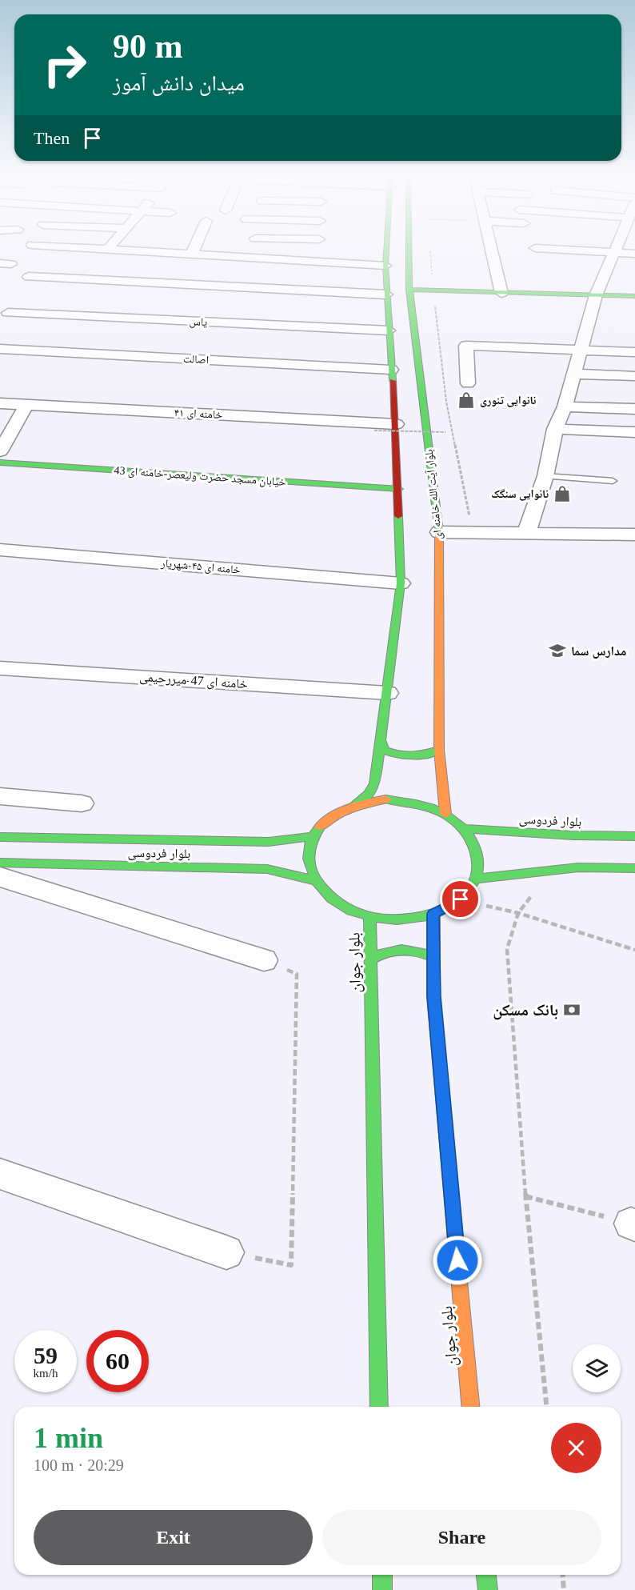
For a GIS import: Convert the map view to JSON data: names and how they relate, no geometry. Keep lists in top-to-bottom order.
{
  "streets": {
    "main road": [
      "خیابان مسجد حضرت ولیعصر-خامنه ای 43",
      "بلوار آیت الله خامنه ای",
      "بلوار فردوسی",
      "بلوار جوان"
    ],
    "street": [
      "یاس",
      "اصالت",
      "خامنه ای ۴۱",
      "خامنه ای ۴۵-شهریار",
      "خامنه ای 47-میررحیمی"
    ]
  },
  "crossings": [
    ["بلوار آیت الله خامنه ای", "بلوار فردوسی"],
    ["بلوار آیت الله خامنه ای", "بلوار جوان"],
    ["بلوار فردوسی", "بلوار جوان"]
  ],
  "places": {
    "shop": ["نانوایی تنوری", "نانوایی سنگک"],
    "school or university": ["مدارس سما"],
    "bank": ["بانک مسکن"]
  },
  "page": {
    "turn": ["90 m", "میدان دانش آموز"],
    "then": "Then",
    "speed": "59 km/h",
    "limit": "60",
    "heading": ["1 min", "100 m · 20:29"],
    "buttons": ["Exit", "Share"]
  }
}
